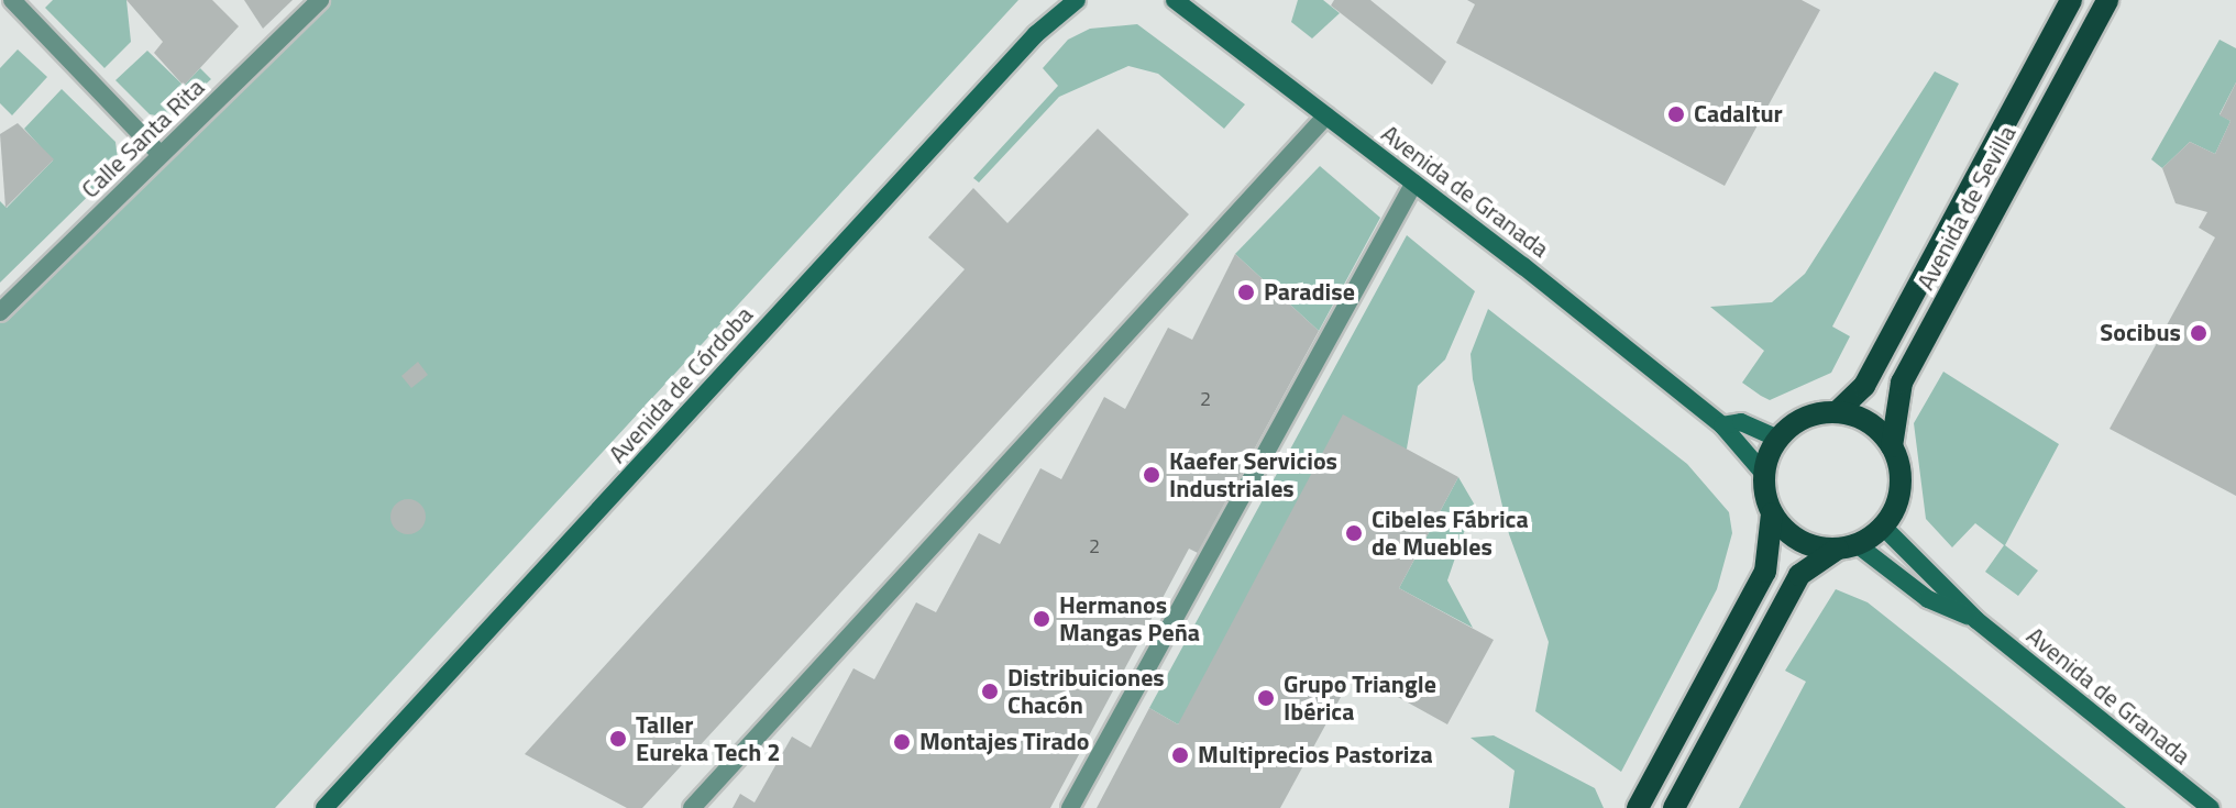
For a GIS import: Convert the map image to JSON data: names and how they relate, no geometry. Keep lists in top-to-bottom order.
{
  "streets": {
    "main road": ["Avenida de Sevilla"],
    "street": ["Calle Santa Rita", "Avenida de Granada", "Avenida de Córdoba"]
  },
  "crossings": [
    ["Avenida de Granada", "Avenida de Sevilla"]
  ],
  "places": [
    "Cadaltur",
    "Paradise",
    "Socibus",
    "Kaefer Servicios Industriales",
    "Cibeles Fábrica de Muebles",
    "Hermanos Mangas Peña",
    "Distribuiciones Chacón",
    "Grupo Triangle Ibérica",
    "Taller Eureka Tech 2",
    "Montajes Tirado",
    "Multiprecios Pastoriza"
  ],
  "house_numbers": ["2", "2"]
}
